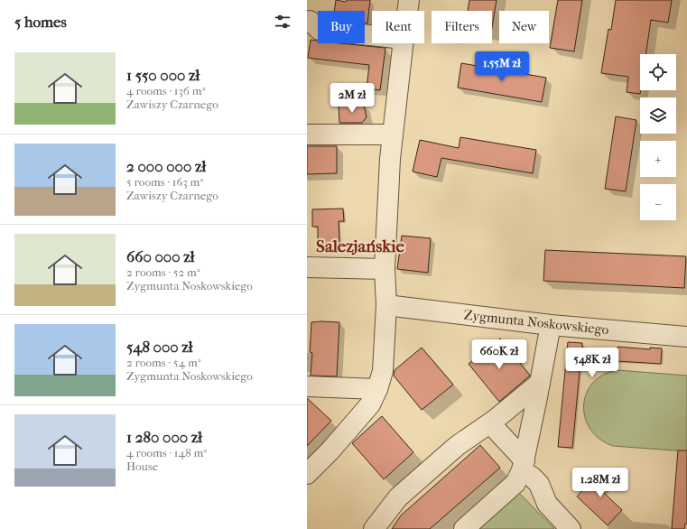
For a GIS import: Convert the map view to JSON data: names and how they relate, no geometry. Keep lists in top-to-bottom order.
{
  "streets": {
    "street": ["Zygmunta Noskowskiego"]
  },
  "districts": ["Salezjańskie"],
  "page": {
    "heading": "5 homes",
    "chip": [
      "Buy",
      "Rent",
      "Filters",
      "New"
    ],
    "list": [
      {
        "name": "1 550 000 zł",
        "note": "4 rooms · 136 m² · Zawiszy Czarnego"
      },
      {
        "name": "2 000 000 zł",
        "note": "5 rooms · 163 m² · Zawiszy Czarnego"
      },
      {
        "name": "660 000 zł",
        "note": "2 rooms · 52 m² · Zygmunta Noskowskiego"
      },
      {
        "name": "548 000 zł",
        "note": "2 rooms · 54 m² · Zygmunta Noskowskiego"
      },
      {
        "name": "1 280 000 zł",
        "note": "4 rooms · 148 m² · House"
      }
    ],
    "price": [
      "1.55M zł",
      "2M zł",
      "660K zł",
      "548K zł",
      "1.28M zł"
    ],
    "map_buttons": ["+", "−"]
  }
}
